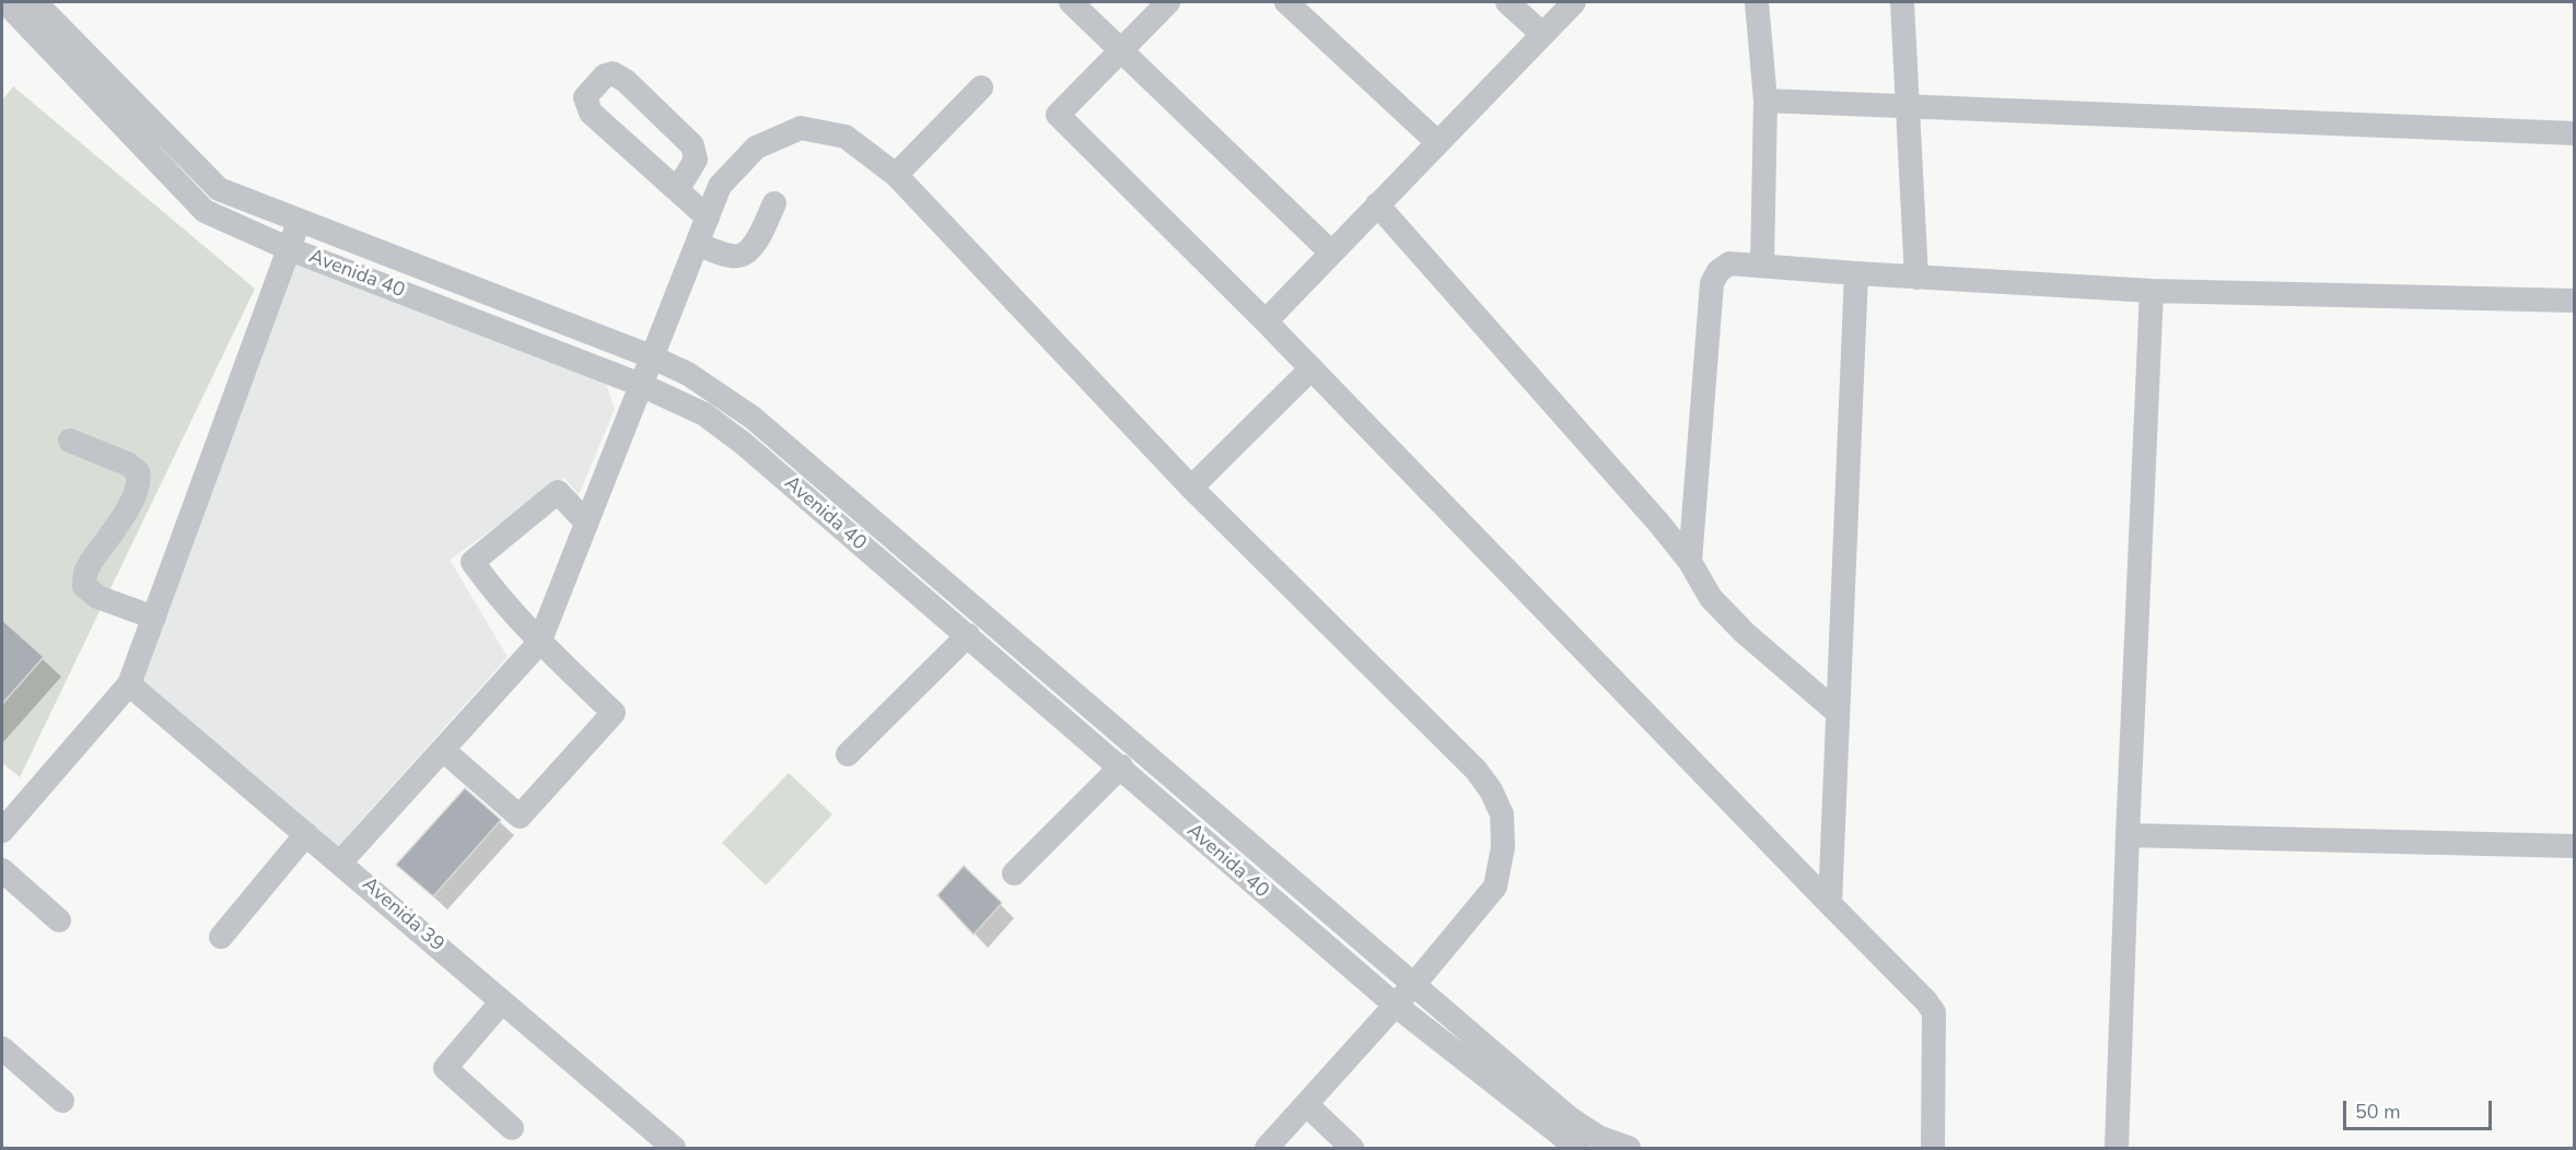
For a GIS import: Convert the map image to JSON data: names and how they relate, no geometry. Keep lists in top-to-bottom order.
{
  "streets": {
    "street": ["Avenida 40", "Avenida 39"]
  },
  "scale_bar": "50 m"
}
